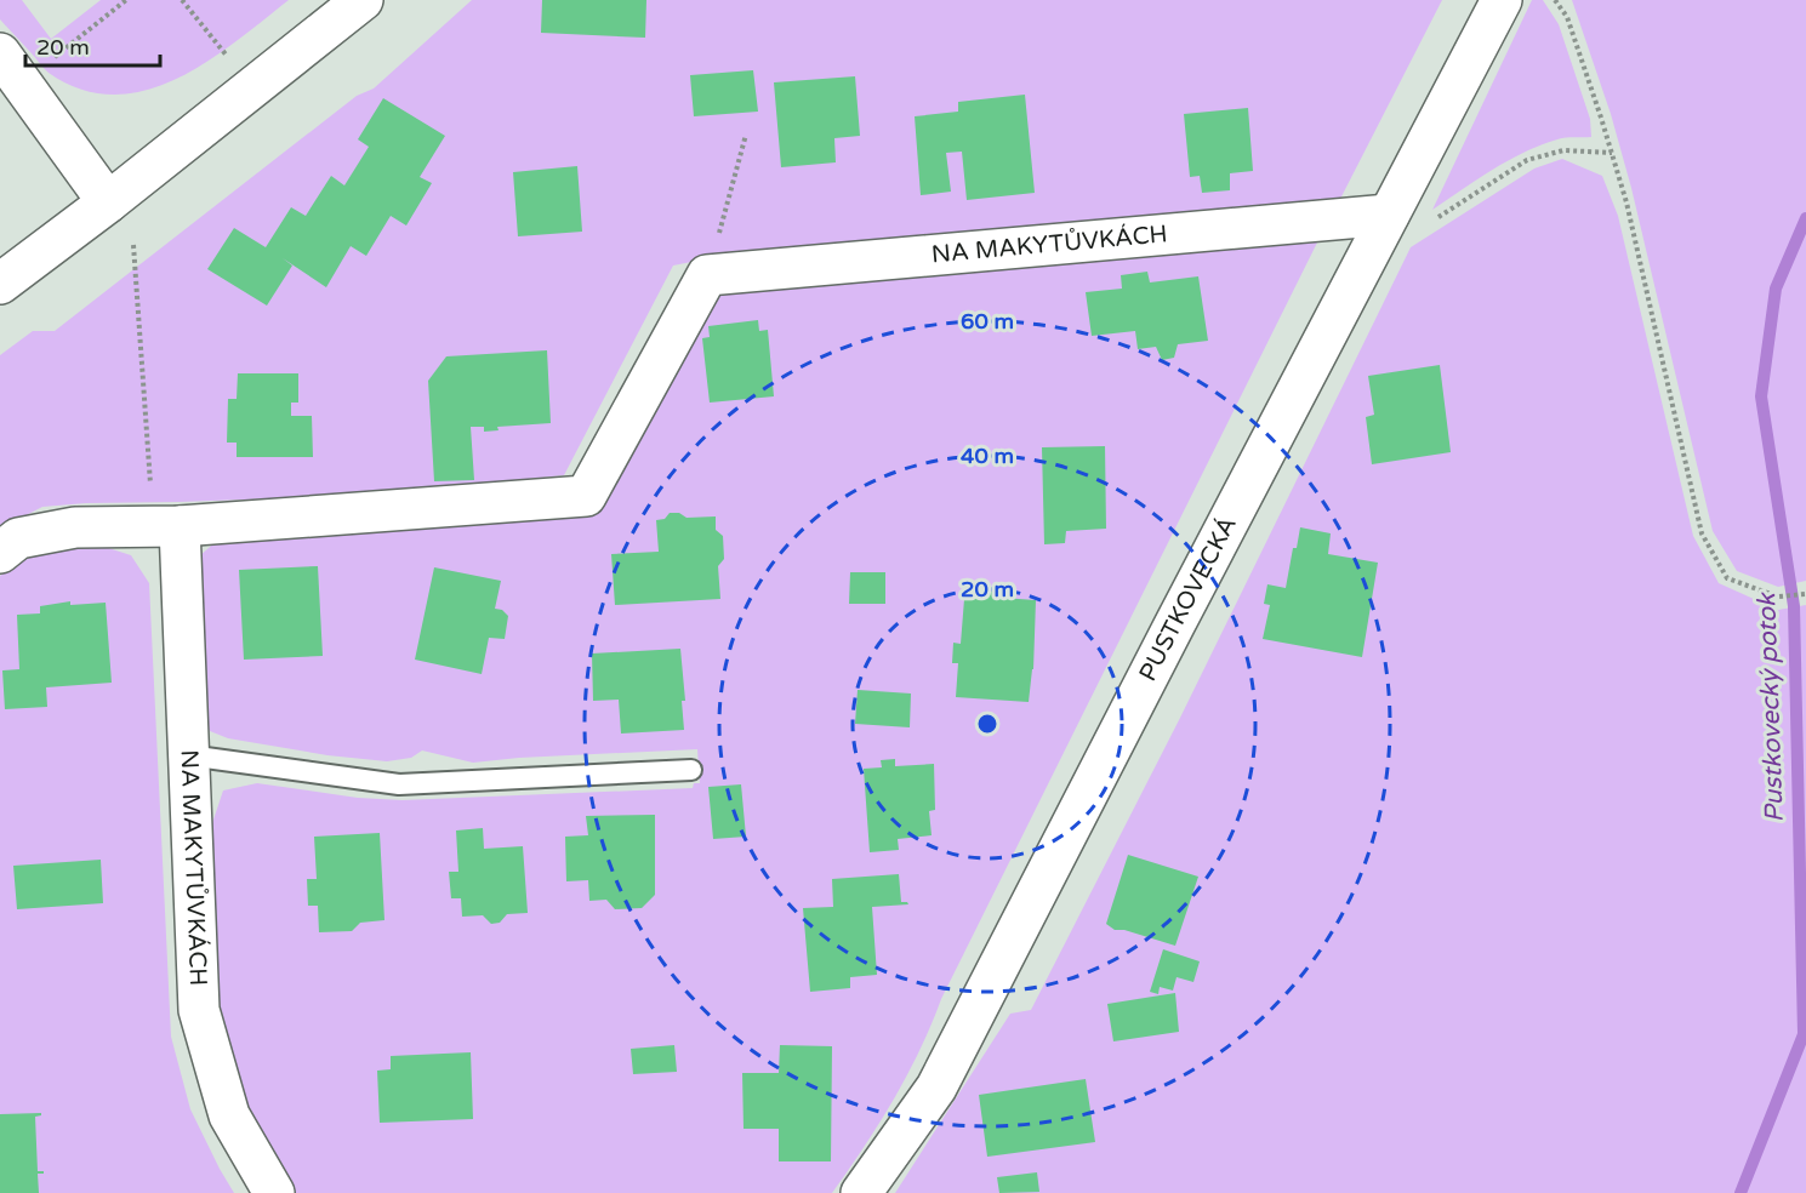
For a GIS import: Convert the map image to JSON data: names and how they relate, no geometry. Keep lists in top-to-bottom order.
{
  "streets": {
    "street": ["NA MAKYTŮVKÁCH", "PUSTKOVECKÁ"]
  },
  "crossings": [
    ["NA MAKYTŮVKÁCH", "PUSTKOVECKÁ"]
  ],
  "water": ["Pustkovecký potok"],
  "scale_bar": "20 m",
  "rings": ["60 m", "40 m", "20 m"]
}
